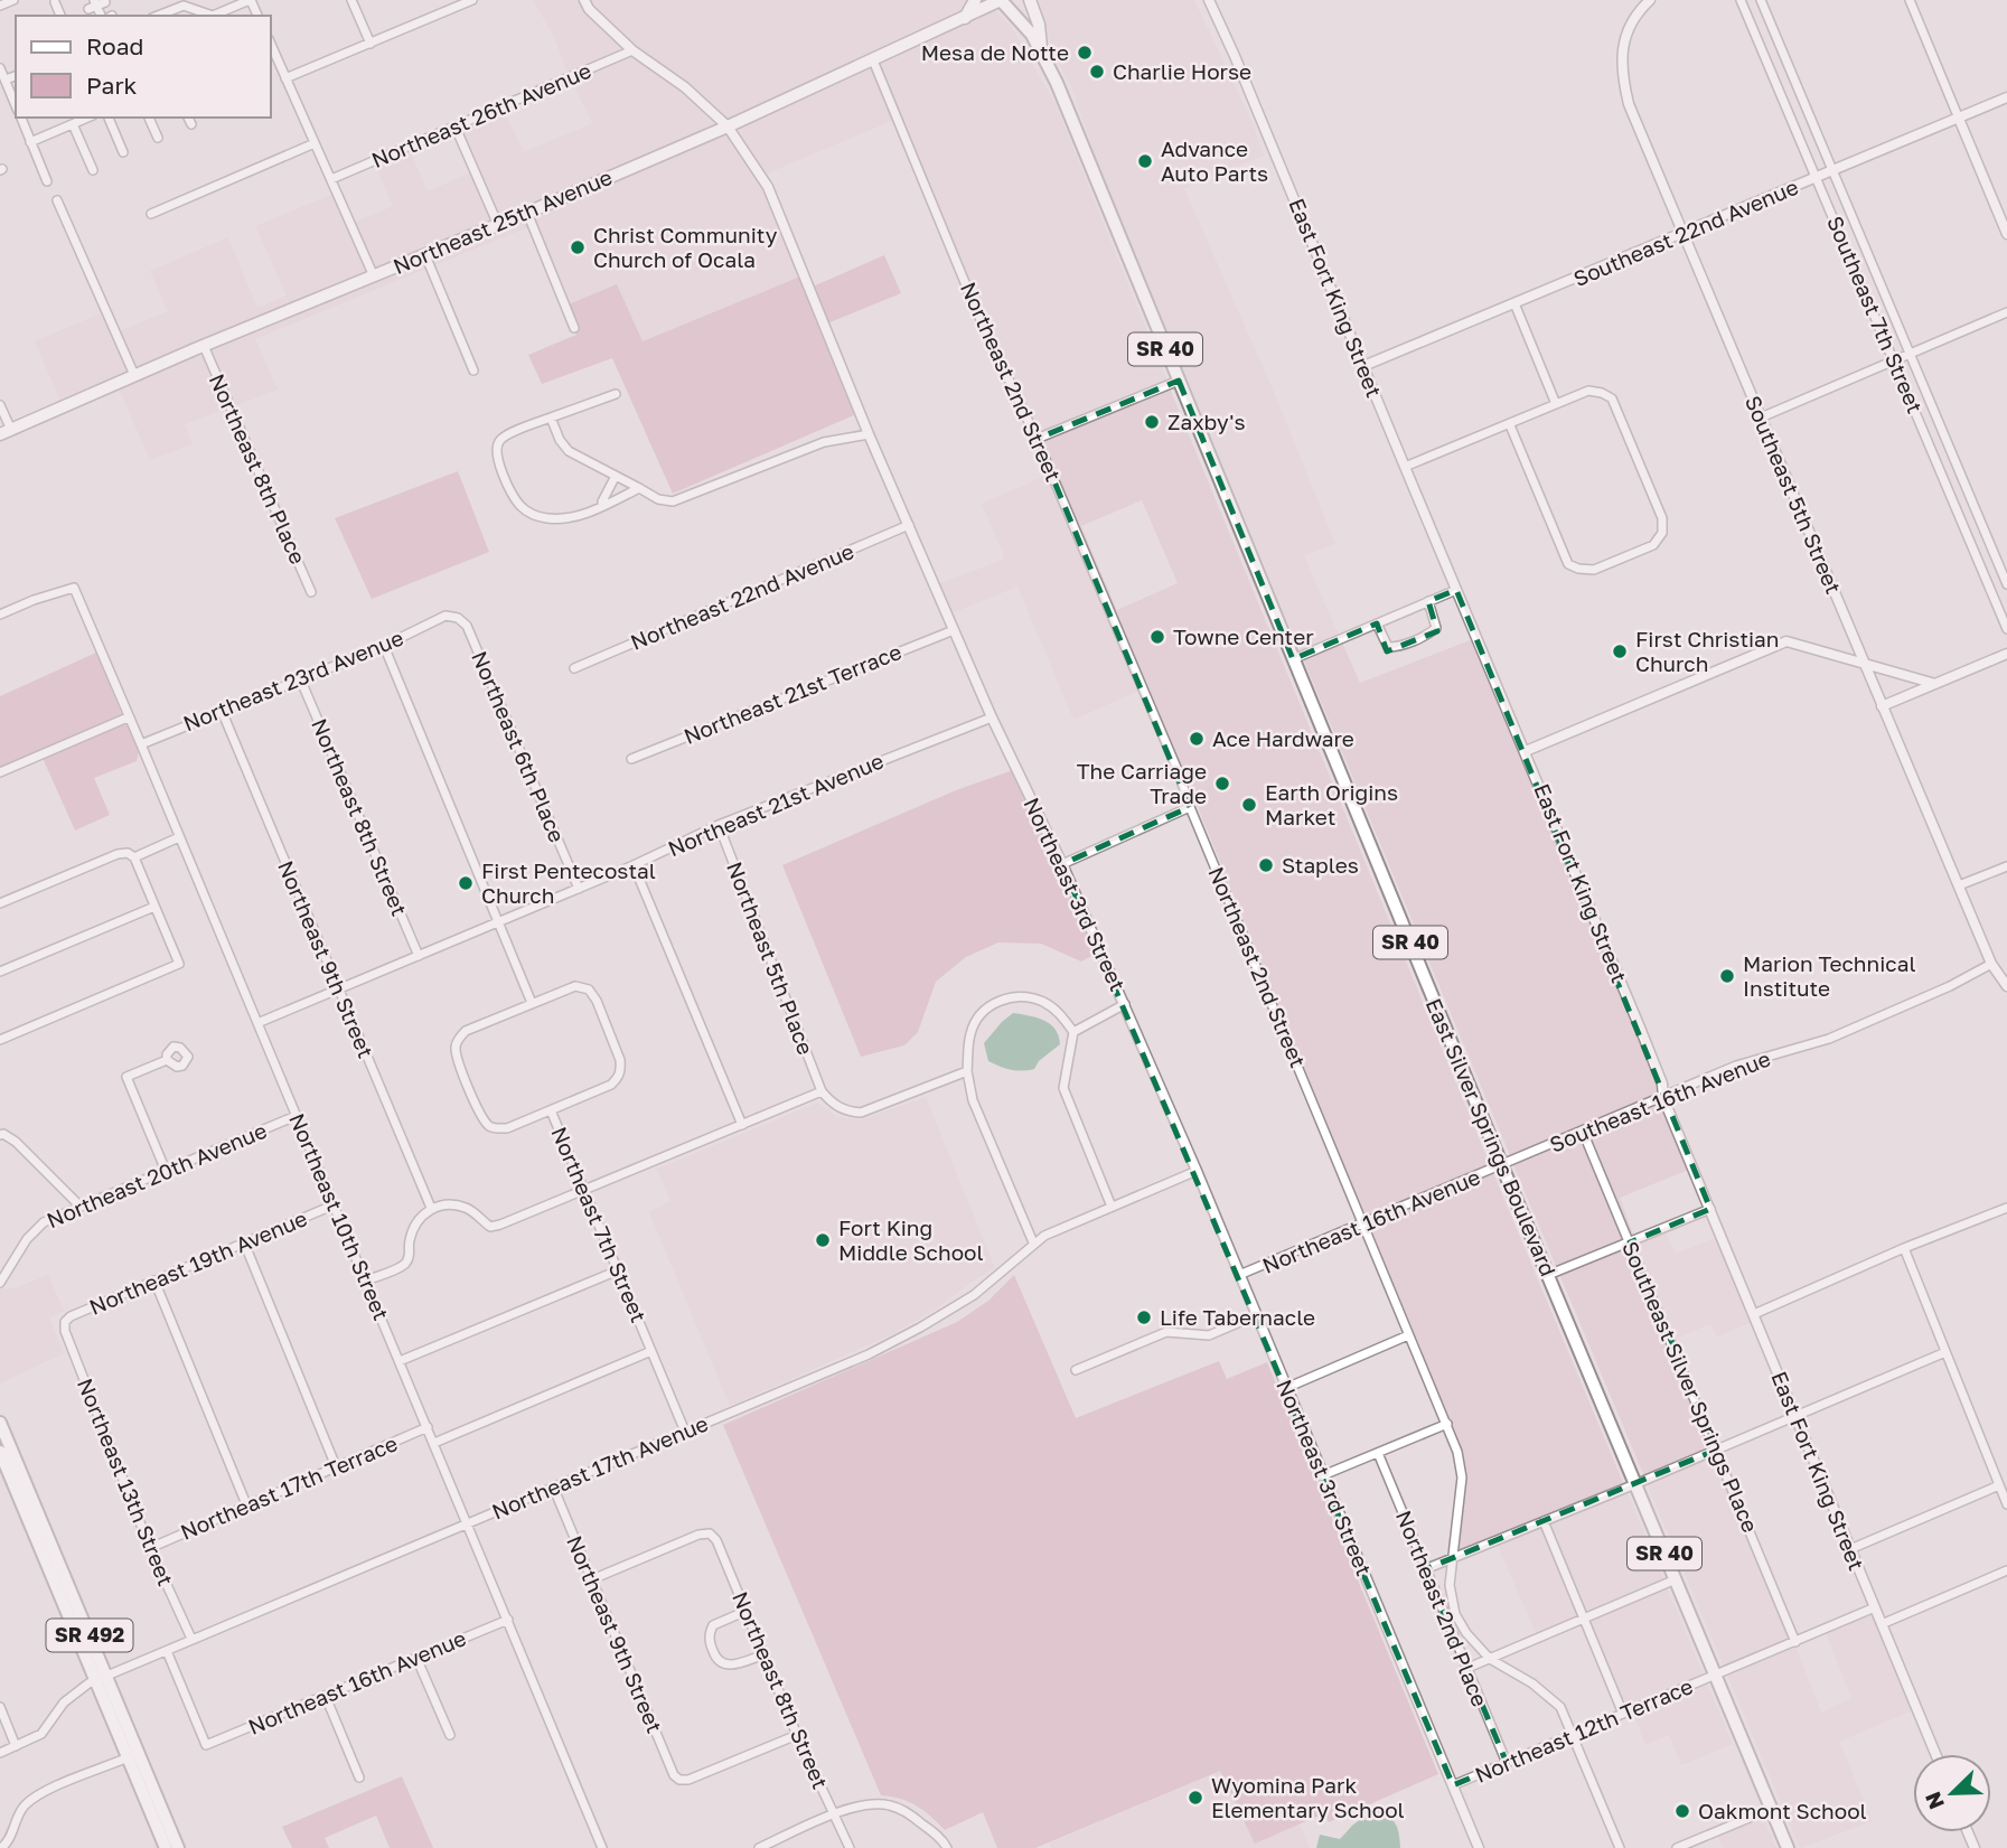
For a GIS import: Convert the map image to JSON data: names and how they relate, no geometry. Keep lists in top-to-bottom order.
{
  "streets": {
    "main road": [
      "Northeast 25th Avenue",
      "SR 40",
      "East Silver Springs Boulevard",
      "SR 492"
    ],
    "street": [
      "Northeast 26th Avenue",
      "Southeast 22nd Avenue",
      "East Fort King Street",
      "Southeast 7th Street",
      "Northeast 2nd Street",
      "Northeast 8th Place",
      "Southeast 5th Street",
      "Northeast 22nd Avenue",
      "Northeast 23rd Avenue",
      "Northeast 21st Terrace",
      "Northeast 6th Place",
      "Northeast 21st Avenue",
      "Northeast 8th Street",
      "Northeast 3rd Street",
      "Northeast 5th Place",
      "Northeast 9th Street",
      "Southeast 16th Avenue",
      "Northeast 20th Avenue",
      "Northeast 10th Street",
      "Northeast 16th Avenue",
      "Northeast 7th Street",
      "Northeast 19th Avenue",
      "Southeast Silver Springs Place",
      "Northeast 17th Avenue",
      "Northeast 13th Street",
      "Northeast 17th Terrace",
      "Northeast 2nd Place",
      "Northeast 12th Terrace"
    ]
  },
  "crossings": [
    ["Northeast 26th Avenue", "Northeast 3rd Street"],
    ["Northeast 25th Avenue", "Northeast 2nd Street"],
    ["Northeast 25th Avenue", "Northeast 8th Place"],
    ["Northeast 25th Avenue", "Northeast 3rd Street"],
    ["Northeast 25th Avenue", "East Silver Springs Boulevard"],
    ["Southeast 22nd Avenue", "East Fort King Street"],
    ["Southeast 22nd Avenue", "Southeast 7th Street"],
    ["Southeast 22nd Avenue", "Southeast 5th Street"],
    ["East Fort King Street", "Southeast 16th Avenue"],
    ["East Fort King Street", "Northeast 12th Terrace"],
    ["Northeast 2nd Street", "Northeast 16th Avenue"],
    ["Northeast 2nd Street", "Northeast 12th Terrace"],
    ["Southeast 5th Street", "Southeast 16th Avenue"],
    ["Northeast 22nd Avenue", "Northeast 3rd Street"],
    ["Northeast 23rd Avenue", "Northeast 6th Place"],
    ["Northeast 23rd Avenue", "Northeast 8th Street"],
    ["Northeast 23rd Avenue", "Northeast 9th Street"],
    ["Northeast 23rd Avenue", "Northeast 10th Street"],
    ["Northeast 21st Terrace", "Northeast 3rd Street"],
    ["Northeast 6th Place", "Northeast 21st Avenue"],
    ["Northeast 21st Avenue", "Northeast 8th Street"],
    ["Northeast 21st Avenue", "Northeast 3rd Street"],
    ["Northeast 21st Avenue", "Northeast 5th Place"],
    ["Northeast 21st Avenue", "Northeast 9th Street"],
    ["Northeast 21st Avenue", "Northeast 10th Street"],
    ["Northeast 8th Street", "Northeast 9th Street"],
    ["Northeast 3rd Street", "Northeast 16th Avenue"],
    ["Northeast 3rd Street", "Northeast 17th Avenue"],
    ["Northeast 3rd Street", "Northeast 12th Terrace"],
    ["Northeast 9th Street", "Northeast 17th Avenue"],
    ["Southeast 16th Avenue", "East Silver Springs Boulevard"],
    ["Southeast 16th Avenue", "Northeast 16th Avenue"],
    ["Southeast 16th Avenue", "Southeast Silver Springs Place"],
    ["East Silver Springs Boulevard", "Northeast 16th Avenue"],
    ["East Silver Springs Boulevard", "Northeast 12th Terrace"],
    ["Northeast 20th Avenue", "Northeast 10th Street"],
    ["Northeast 10th Street", "Northeast 16th Avenue"],
    ["Northeast 10th Street", "Northeast 19th Avenue"],
    ["Northeast 10th Street", "Northeast 17th Avenue"],
    ["Northeast 10th Street", "Northeast 17th Terrace"],
    ["Northeast 16th Avenue", "Northeast 17th Avenue"],
    ["Northeast 7th Street", "Northeast 17th Avenue"],
    ["Northeast 19th Avenue", "Northeast 13th Street"],
    ["Southeast Silver Springs Place", "Northeast 12th Terrace"],
    ["Northeast 17th Avenue", "Northeast 13th Street"],
    ["Northeast 17th Avenue", "SR 492"],
    ["Northeast 13th Street", "Northeast 17th Terrace"],
    ["Northeast 2nd Place", "Northeast 12th Terrace"]
  ],
  "places": [
    "Mesa de Notte",
    "Charlie Horse",
    "Advance Auto Parts",
    "Christ Community Church of Ocala",
    "Zaxby's",
    "Towne Center",
    "First Christian Church",
    "Ace Hardware",
    "The Carriage Trade",
    "Earth Origins Market",
    "Staples",
    "First Pentecostal Church",
    "Marion Technical Institute",
    "Fort King Middle School",
    "Life Tabernacle",
    "Wyomina Park Elementary School",
    "Oakmont School"
  ],
  "legend": ["Road", "Park"],
  "north": "bottom left"
}
